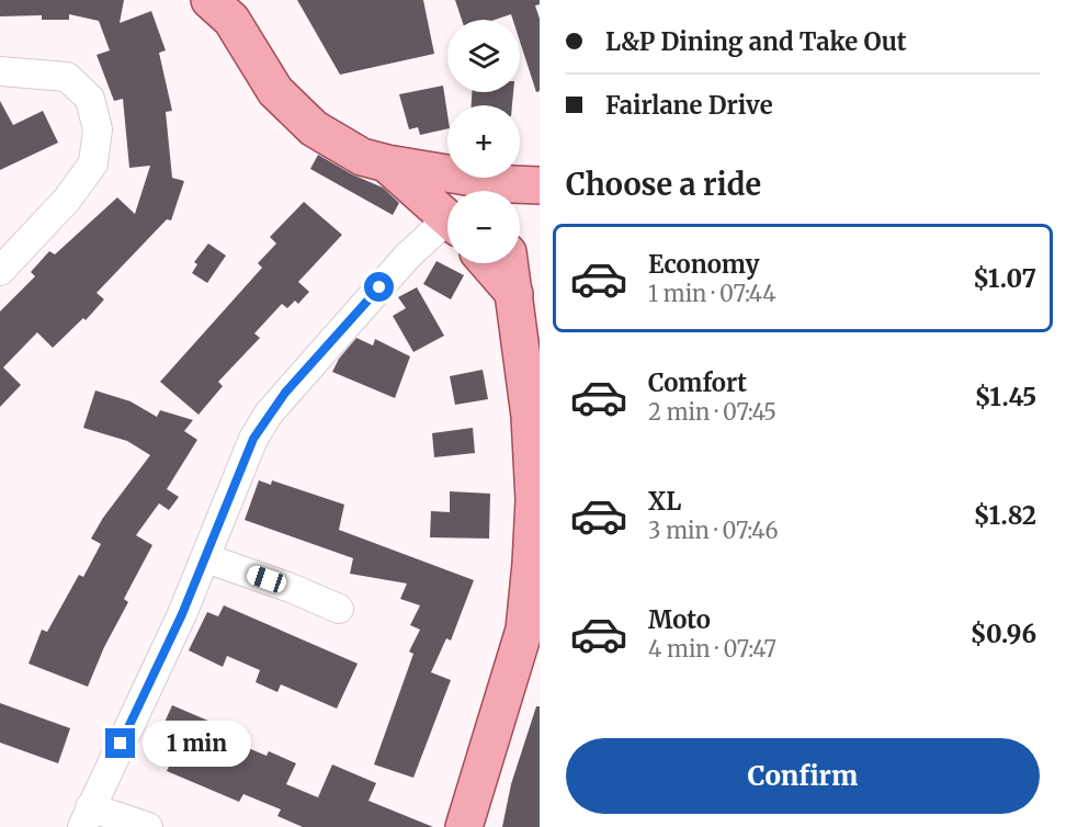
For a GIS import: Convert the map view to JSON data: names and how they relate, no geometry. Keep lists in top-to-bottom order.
{
  "page": {
    "banner": ["L&P Dining and Take Out", "Fairlane Drive"],
    "map_buttons": ["+", "−"],
    "heading": "Choose a ride",
    "list": [
      {
        "name": "Economy",
        "note": "1 min · 07:44",
        "value": "$1.07"
      },
      {
        "name": "Comfort",
        "note": "2 min · 07:45",
        "value": "$1.45"
      },
      {
        "name": "XL",
        "note": "3 min · 07:46",
        "value": "$1.82"
      },
      {
        "name": "Moto",
        "note": "4 min · 07:47",
        "value": "$0.96"
      }
    ],
    "bubble": "1 min",
    "buttons": "Confirm"
  }
}
